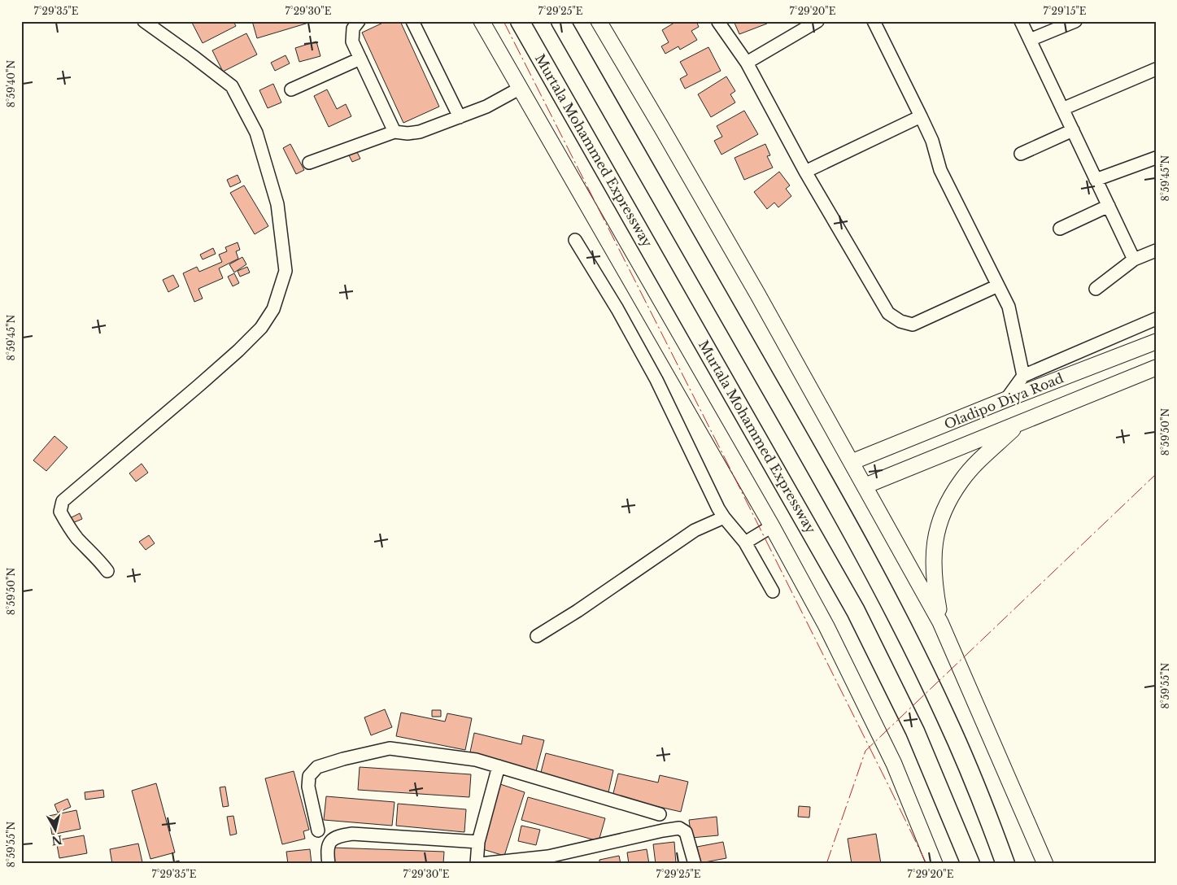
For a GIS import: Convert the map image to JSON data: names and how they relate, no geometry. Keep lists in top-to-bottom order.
{
  "streets": {
    "highway": ["Murtala Mohammed Expressway"],
    "main road": ["Oladipo Diya Road"]
  },
  "north": "bottom",
  "coordinates": [
    "7°29'35\"E",
    "7°29'30\"E",
    "7°29'25\"E",
    "7°29'20\"E",
    "7°29'15\"E",
    "8°59'40\"N",
    "8°59'45\"N",
    "8°59'50\"N",
    "8°59'55\"N"
  ]
}
